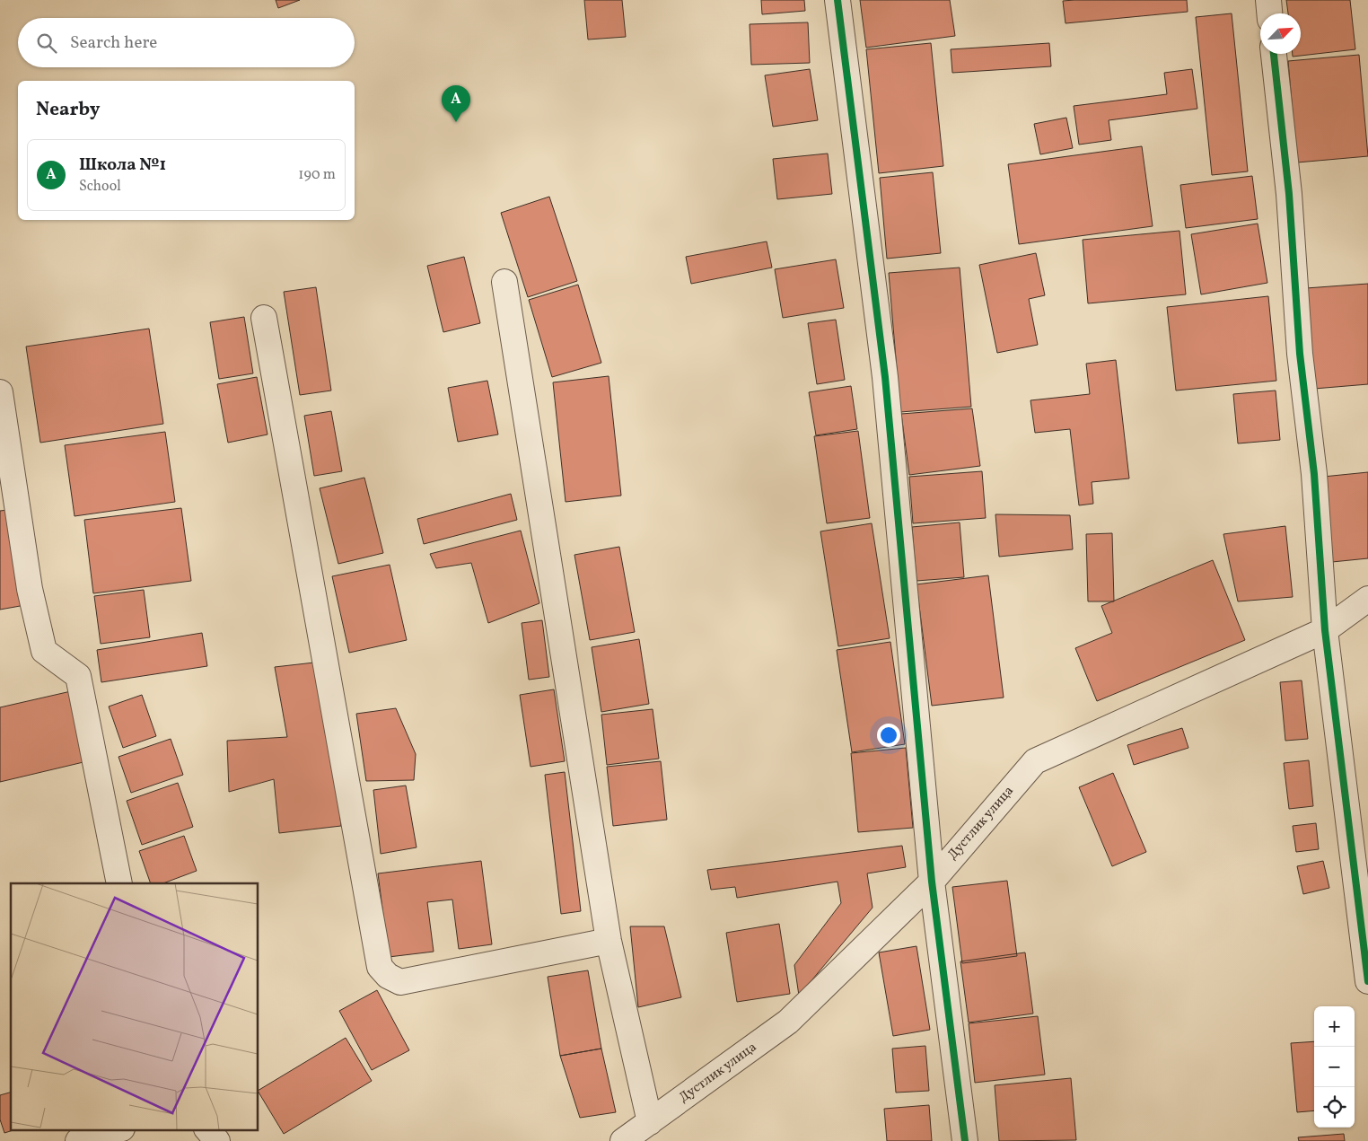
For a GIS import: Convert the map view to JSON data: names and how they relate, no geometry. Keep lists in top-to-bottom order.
{
  "streets": {
    "street": ["Дустлик улица"]
  },
  "north": "top right",
  "page": {
    "search": "Search here",
    "heading": "Nearby",
    "pins": "A",
    "list": [
      {
        "mark": "A",
        "name": "Школа №1",
        "note": "School",
        "value": "190 m"
      }
    ],
    "map_buttons": ["+", "−"]
  }
}
